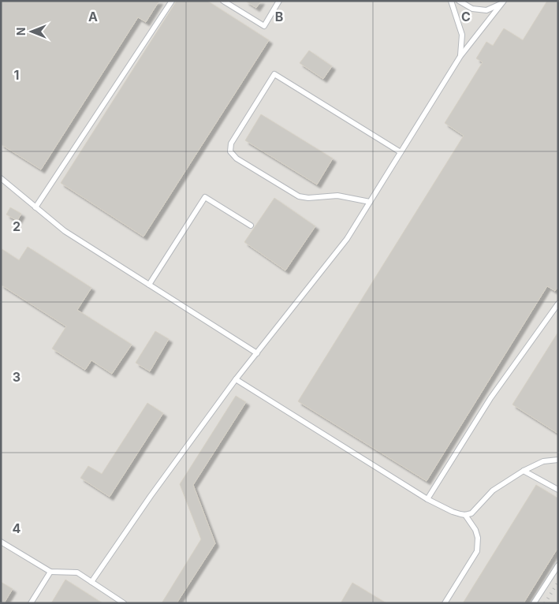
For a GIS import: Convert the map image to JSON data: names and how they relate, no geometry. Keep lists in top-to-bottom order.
{
  "north": "left",
  "grid": {
    "columns": ["A", "B", "C"],
    "rows": [
      "1",
      "2",
      "3",
      "4"
    ]
  }
}
